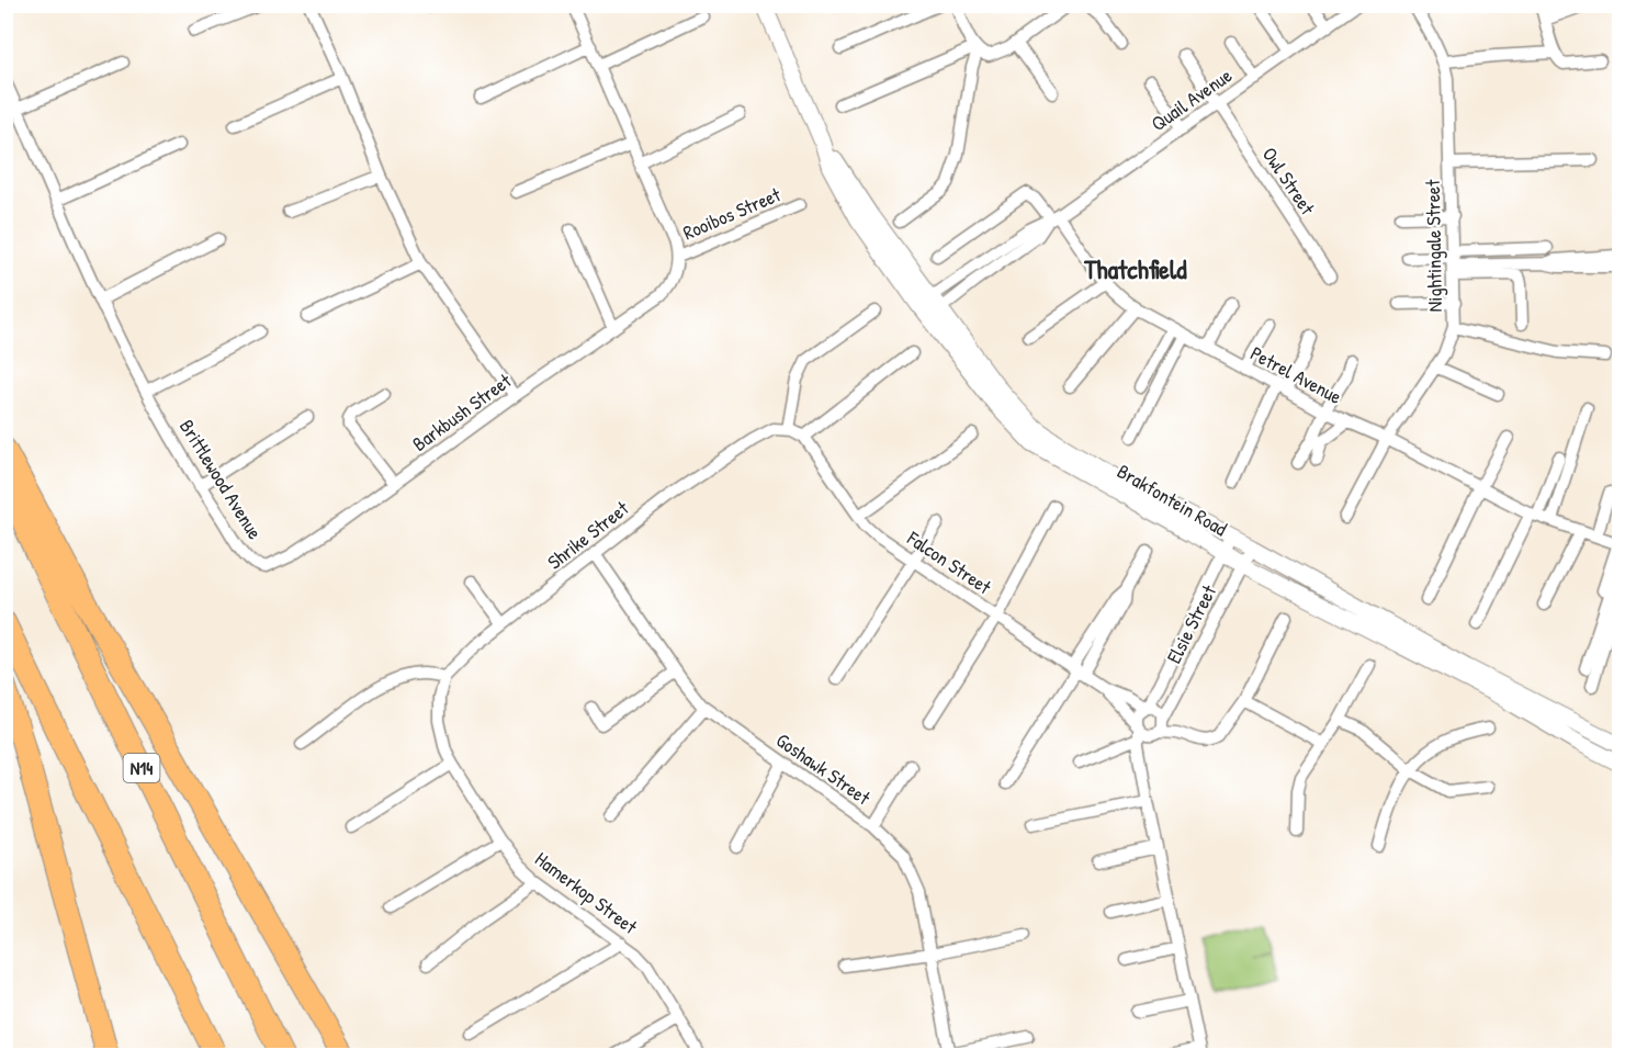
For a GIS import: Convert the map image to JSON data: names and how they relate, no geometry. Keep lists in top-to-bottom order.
{
  "streets": {
    "highway": ["N14"],
    "street": [
      "Quail Avenue",
      "Owl Street",
      "Rooibos Street",
      "Nightingale Street",
      "Petrel Avenue",
      "Barkbush Street",
      "Brittlewood Avenue",
      "Brakfontein Road",
      "Shrike Street",
      "Falcon Street",
      "Elsie Street",
      "Goshawk Street",
      "Hamerkop Street"
    ]
  },
  "crossings": [
    ["Quail Avenue", "Owl Street"],
    ["Quail Avenue", "Petrel Avenue"],
    ["Quail Avenue", "Brakfontein Road"],
    ["Rooibos Street", "Barkbush Street"],
    ["Nightingale Street", "Petrel Avenue"],
    ["Barkbush Street", "Brittlewood Avenue"],
    ["Brakfontein Road", "Elsie Street"],
    ["Shrike Street", "Goshawk Street"],
    ["Shrike Street", "Hamerkop Street"],
    ["Falcon Street", "Elsie Street"]
  ],
  "districts": ["Thatchfield"]
}
